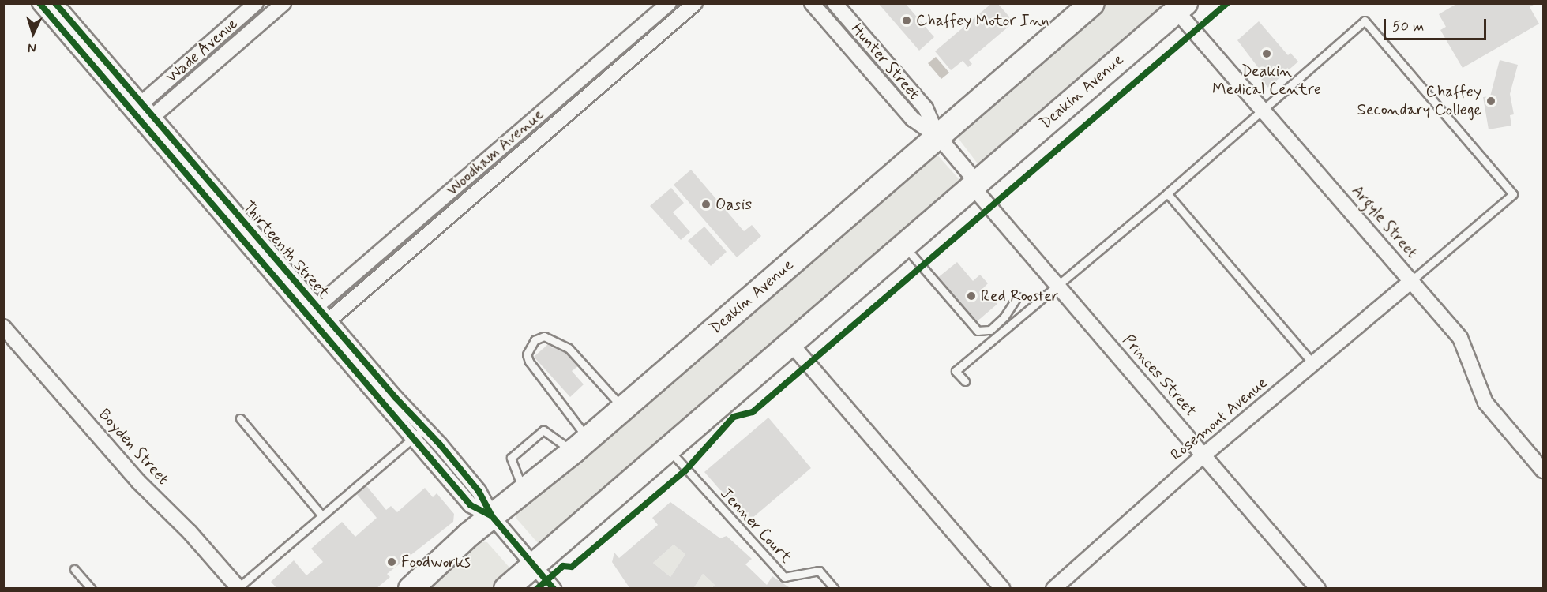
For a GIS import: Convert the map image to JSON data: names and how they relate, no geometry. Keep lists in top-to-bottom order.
{
  "streets": {
    "highway": ["Deakin Avenue"],
    "street": [
      "Wade Avenue",
      "Hunter Street",
      "Woodham Avenue",
      "Argyle Street",
      "Thirteenth Street",
      "Princes Street",
      "Rosemont Avenue",
      "Boyden Street"
    ],
    "lane": ["Jenner Court"]
  },
  "crossings": [
    ["Wade Avenue", "Thirteenth Street"],
    ["Hunter Street", "Deakin Avenue"],
    ["Hunter Street", "Princes Street"],
    ["Deakin Avenue", "Argyle Street"],
    ["Deakin Avenue", "Thirteenth Street"],
    ["Deakin Avenue", "Princes Street"],
    ["Deakin Avenue", "Jenner Court"],
    ["Woodham Avenue", "Thirteenth Street"],
    ["Argyle Street", "Rosemont Avenue"],
    ["Princes Street", "Rosemont Avenue"]
  ],
  "places": [
    "Chaffey Motor Inn",
    "Deakin Medical Centre",
    "Chaffey Secondary College",
    "Oasis",
    "Red Rooster",
    "Foodworks"
  ],
  "scale_bar": "50 m",
  "north": "bottom"
}
